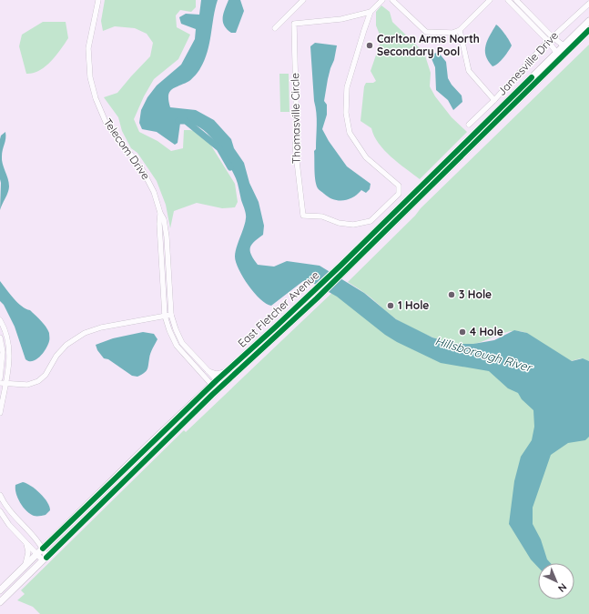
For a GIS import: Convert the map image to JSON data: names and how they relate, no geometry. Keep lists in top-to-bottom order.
{
  "streets": {
    "main road": ["East Fletcher Avenue"],
    "street": ["Jamesville Drive", "Thomasville Circle", "Telecom Drive"]
  },
  "crossings": [
    ["Telecom Drive", "East Fletcher Avenue"]
  ],
  "water": ["Hillsborough River"],
  "places": [
    "Carlton Arms North Secondary Pool",
    "3 Hole",
    "1 Hole",
    "4 Hole"
  ],
  "north": "bottom right"
}
